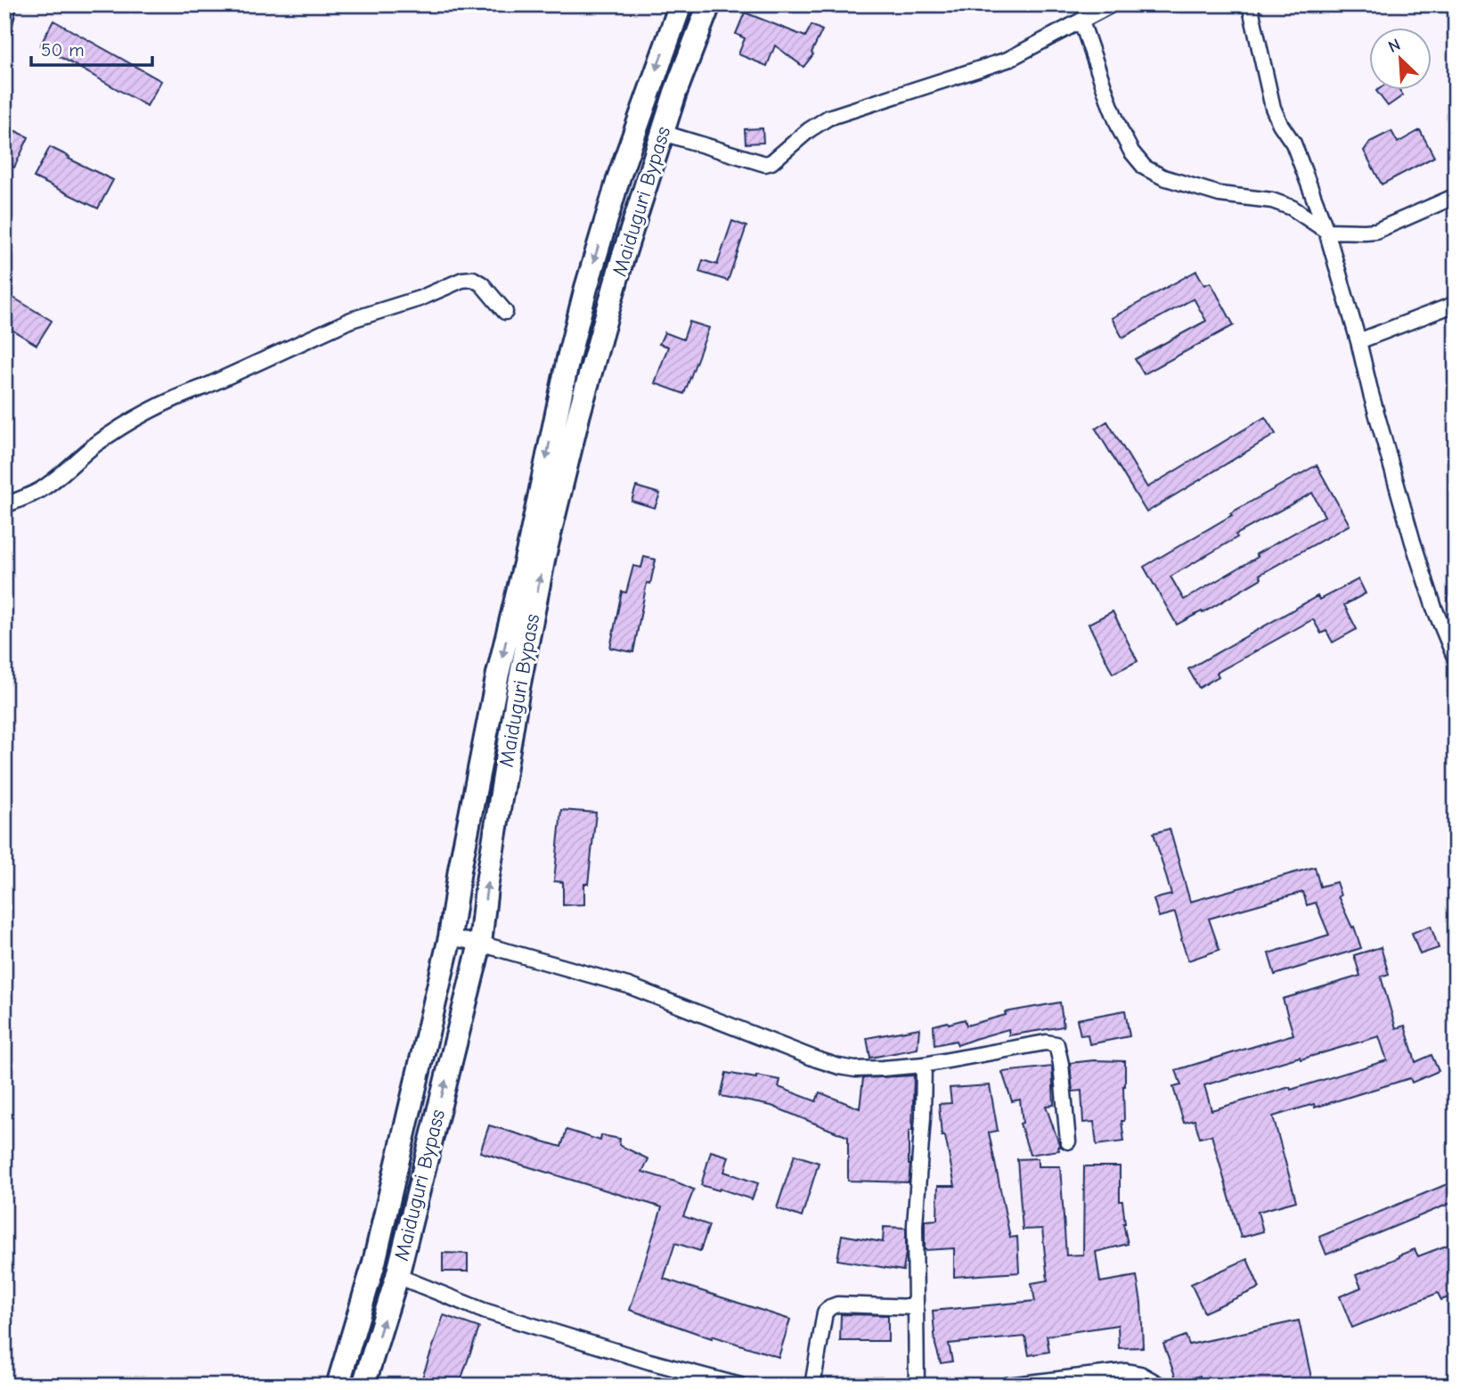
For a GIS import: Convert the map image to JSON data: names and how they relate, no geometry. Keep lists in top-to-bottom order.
{
  "streets": {
    "highway": ["Maiduguri Bypass"]
  },
  "scale_bar": "50 m",
  "north": "top left"
}
